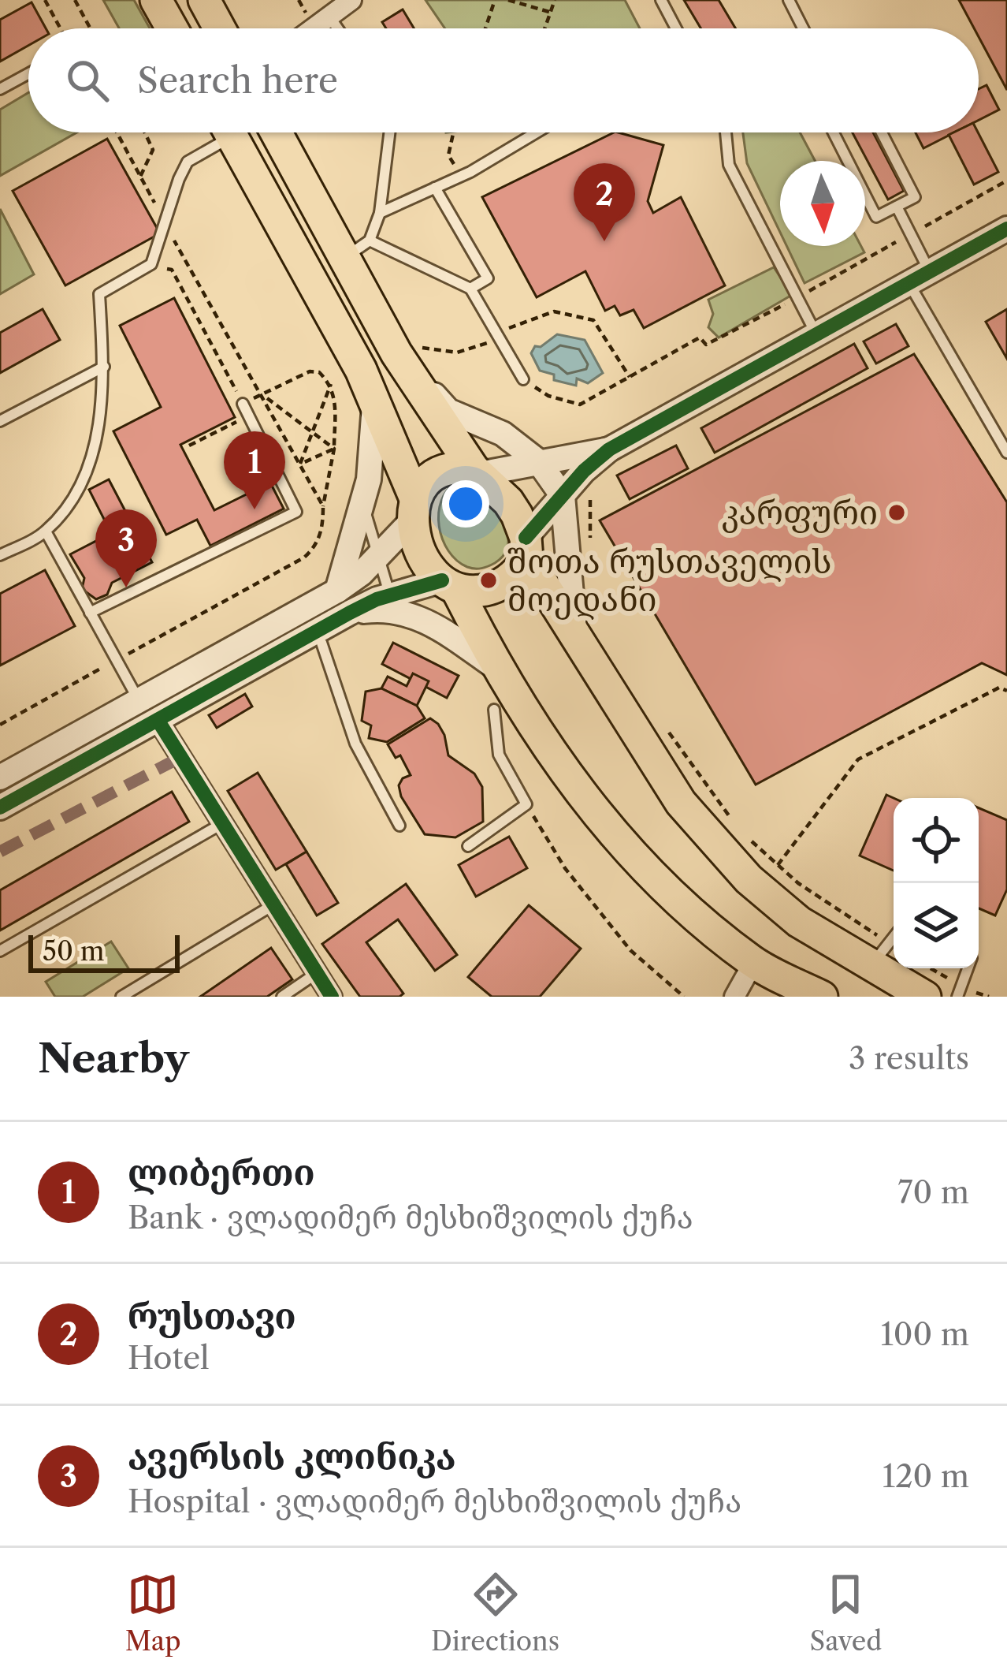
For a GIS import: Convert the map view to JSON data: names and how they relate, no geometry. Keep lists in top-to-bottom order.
{
  "places": ["კარფური", "შოთა რუსთაველის მოედანი"],
  "scale_bar": "50 m",
  "north": "bottom",
  "page": {
    "search": "Search here",
    "pins": ["2", "1", "3"],
    "scale": "50 m",
    "heading": ["Nearby", "3 results"],
    "list": [
      {
        "mark": "1",
        "name": "ლიბერთი",
        "note": "Bank · ვლადიმერ მესხიშვილის ქუჩა",
        "value": "70 m"
      },
      {
        "mark": "2",
        "name": "რუსთავი",
        "note": "Hotel",
        "value": "100 m"
      },
      {
        "mark": "3",
        "name": "ავერსის კლინიკა",
        "note": "Hospital · ვლადიმერ მესხიშვილის ქუჩა",
        "value": "120 m"
      }
    ],
    "nav": ["Map", "Directions", "Saved"]
  }
}
